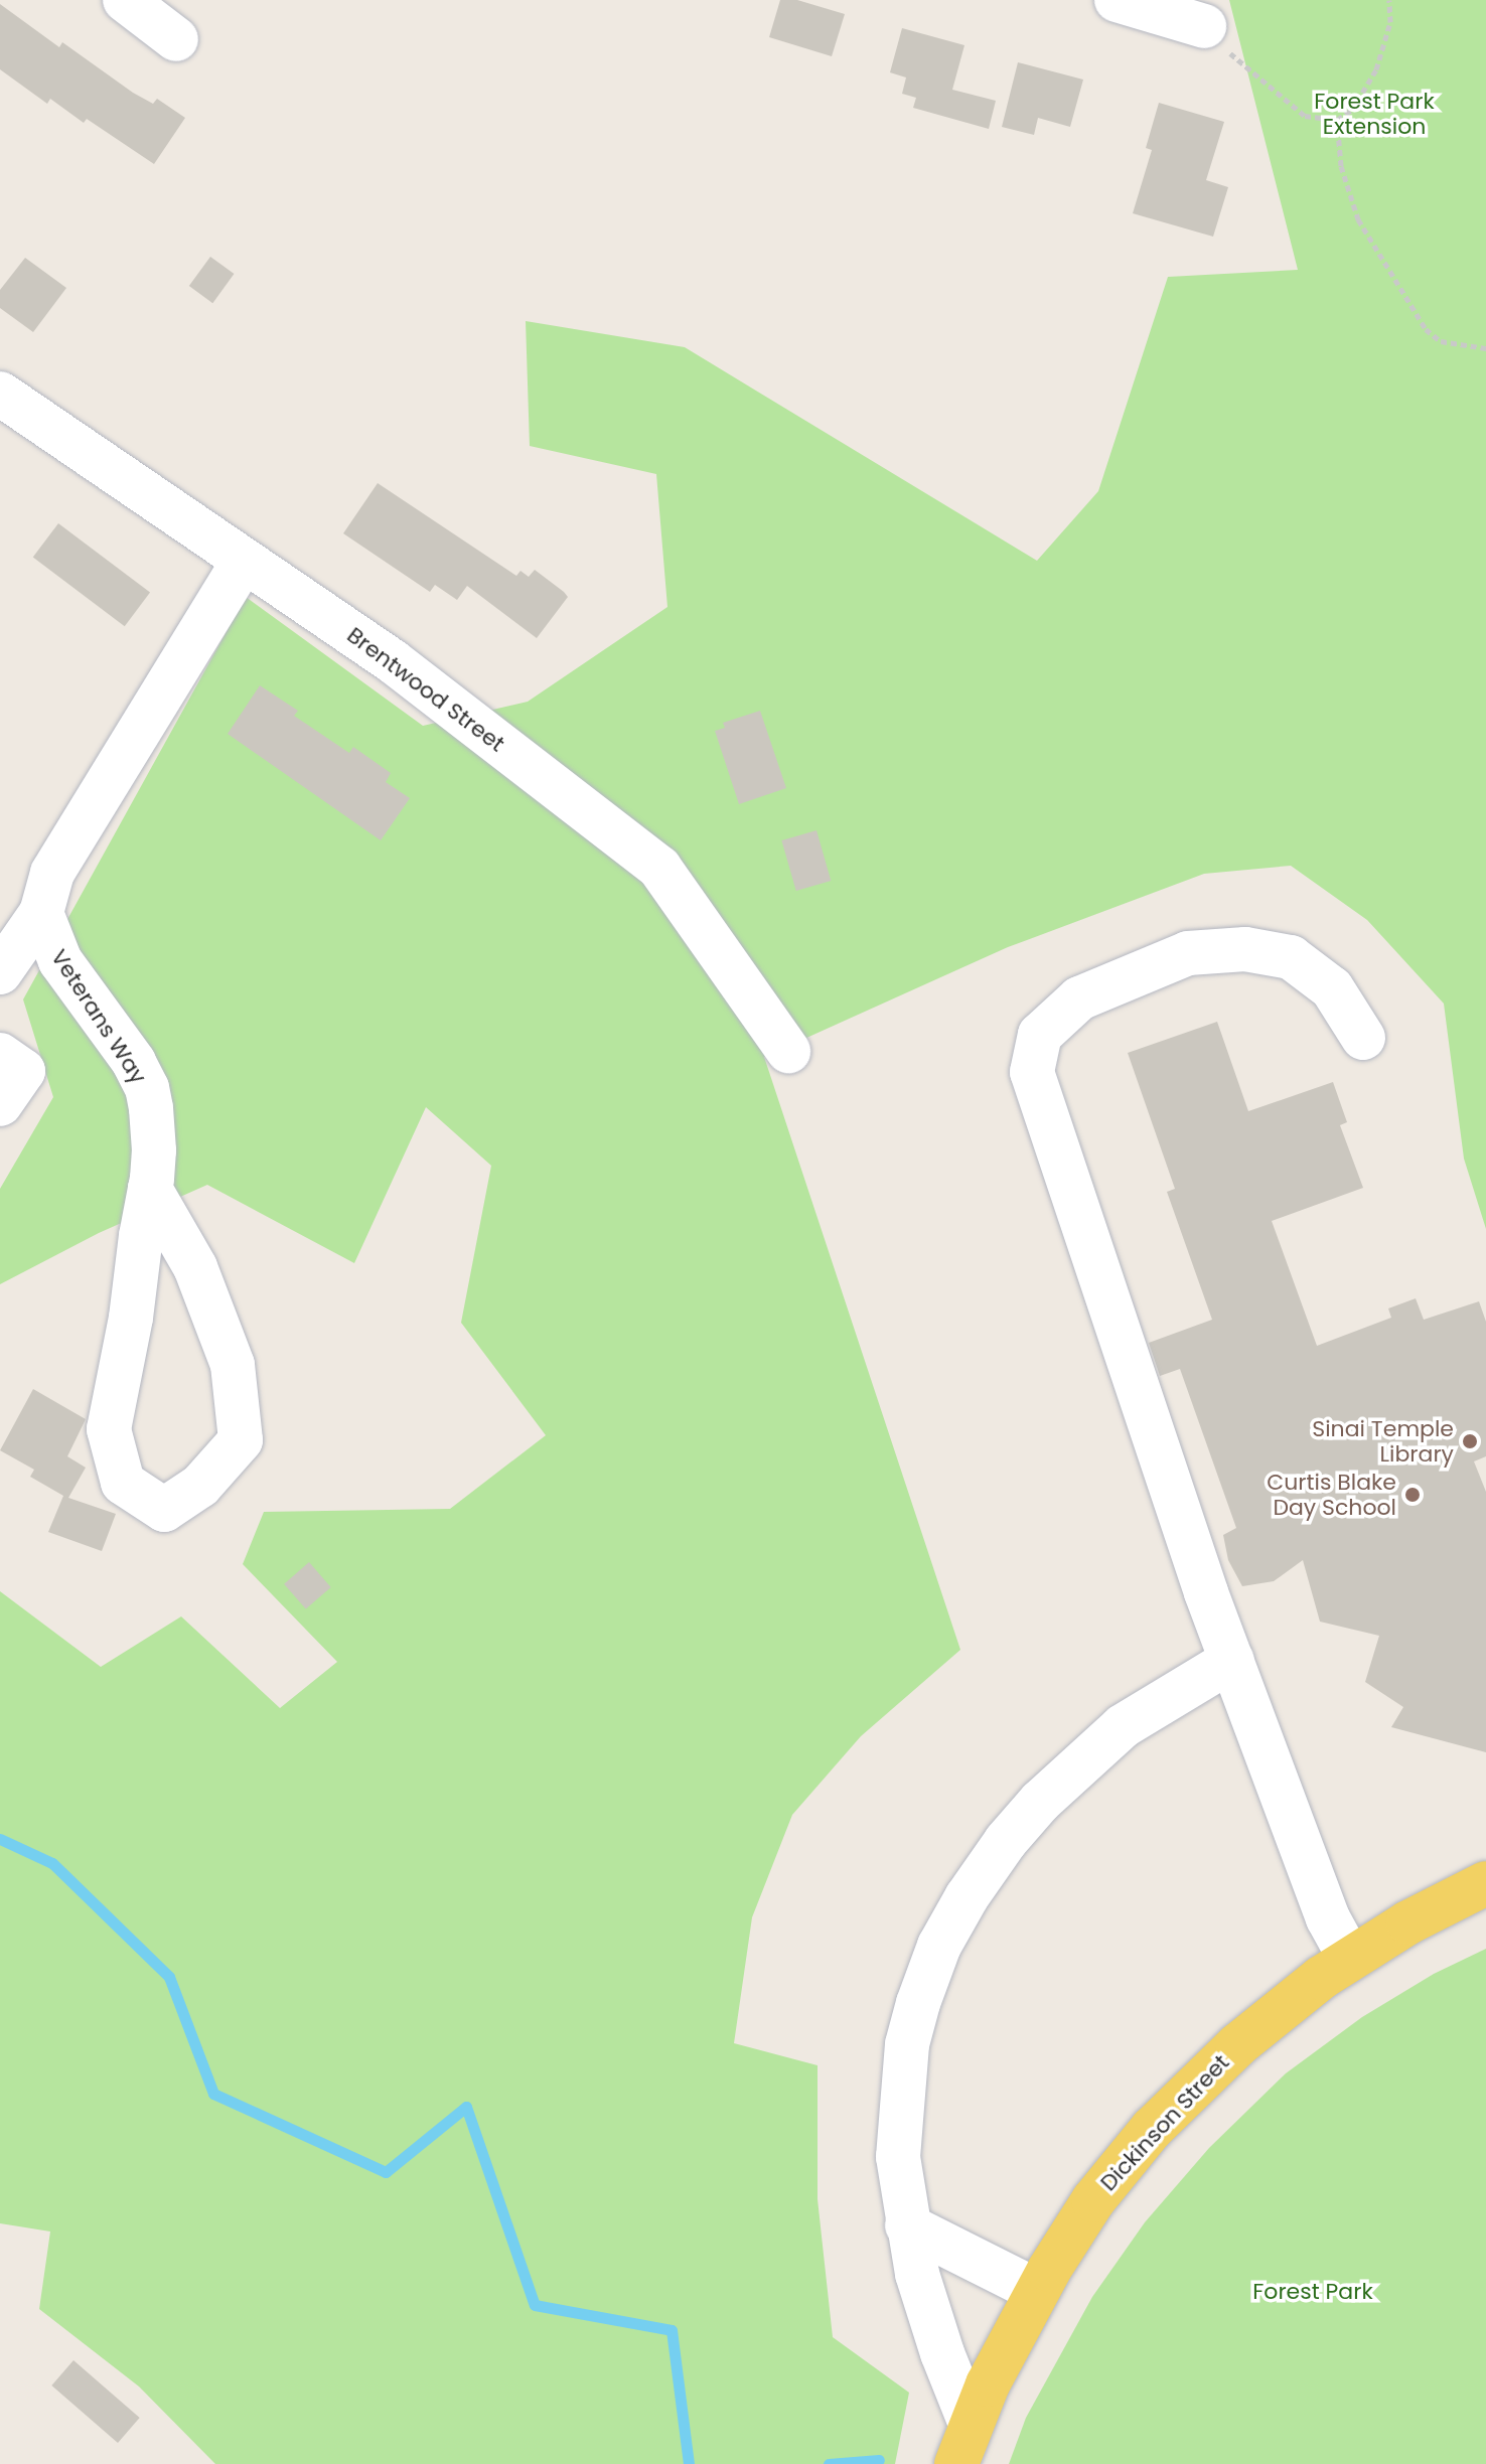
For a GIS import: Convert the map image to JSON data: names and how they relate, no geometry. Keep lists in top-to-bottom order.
{
  "streets": {
    "main road": ["Dickinson Street"],
    "street": ["Brentwood Street", "Veterans Way"]
  },
  "parks": ["Forest Park Extension", "Forest Park"],
  "places": ["Sinai Temple Library", "Curtis Blake Day School"]
}
